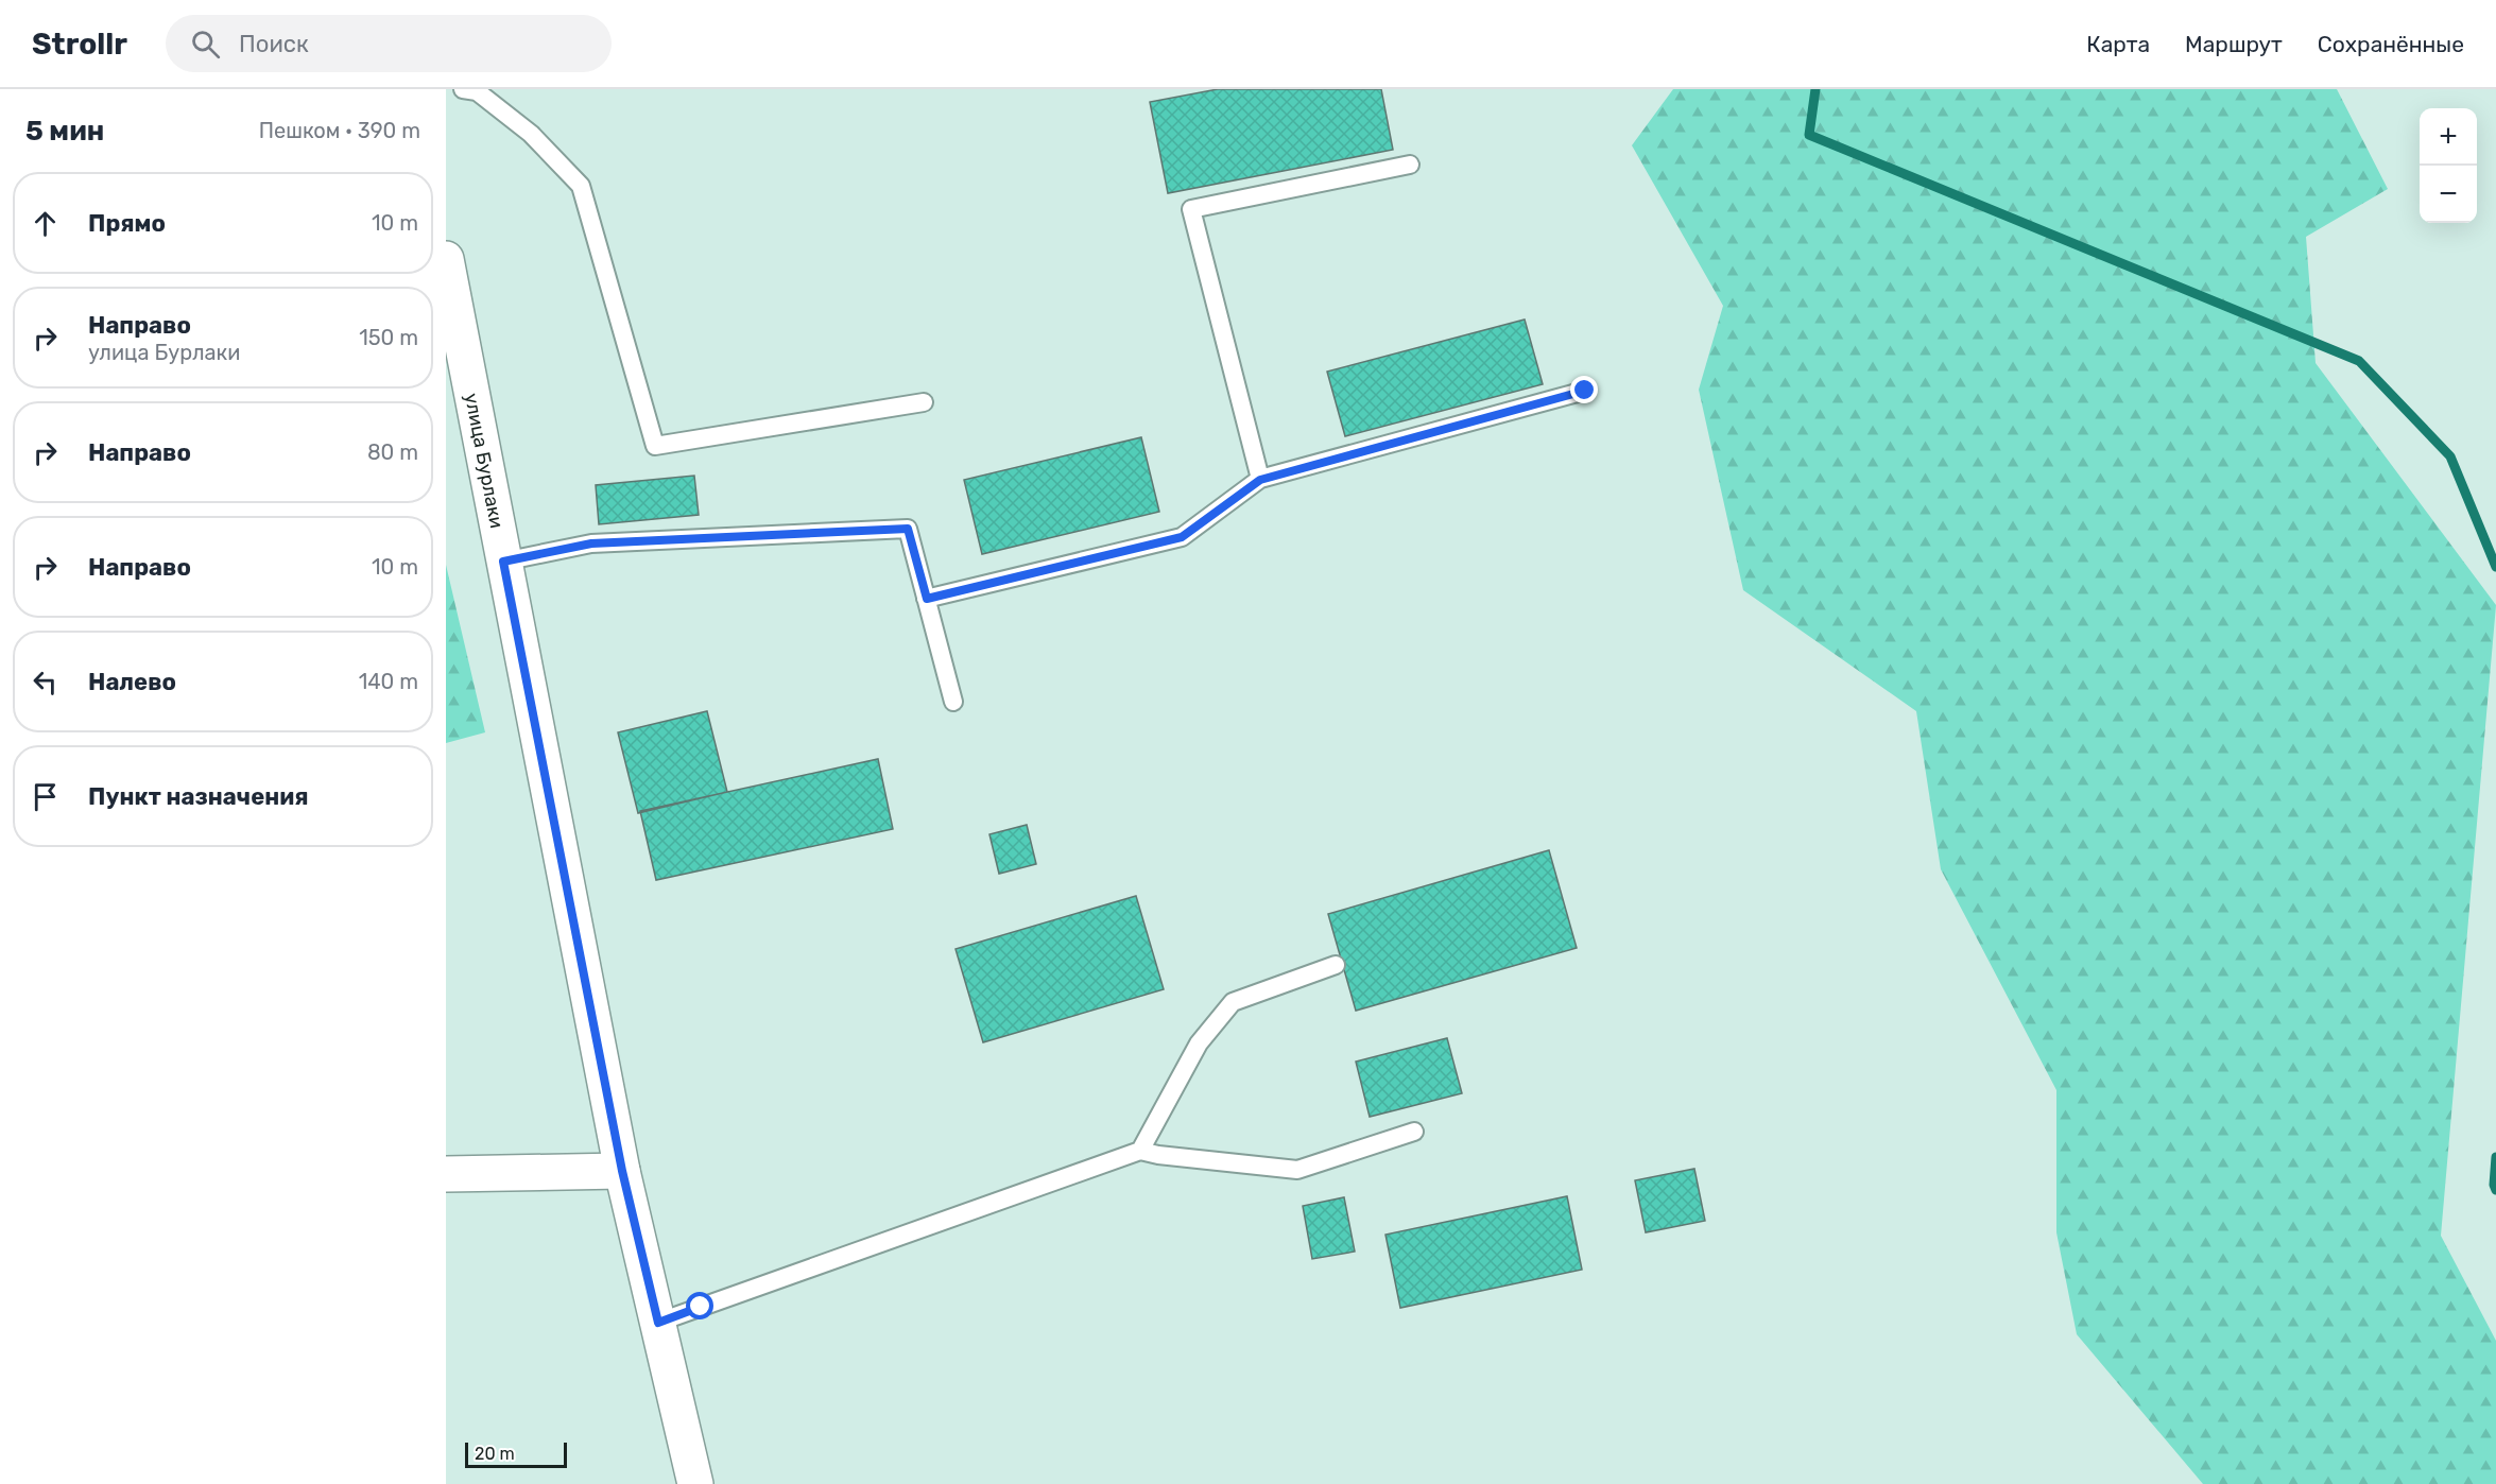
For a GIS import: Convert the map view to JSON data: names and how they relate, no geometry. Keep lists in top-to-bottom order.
{
  "streets": {
    "street": ["улица Бурлаки"]
  },
  "scale_bar": "20 m",
  "page": {
    "header": "Strollr",
    "search": "Поиск",
    "nav": ["Карта", "Маршрут", "Сохранённые"],
    "heading": ["5 мин", "Пешком · 390 m"],
    "map_buttons": ["+", "−"],
    "list": [
      ["Прямо", "10 m"],
      ["Направо", "улица Бурлаки", "150 m"],
      ["Направо", "80 m"],
      ["Направо", "10 m"],
      ["Налево", "140 m"],
      "Пункт назначения"
    ],
    "scale": "20 m"
  }
}
